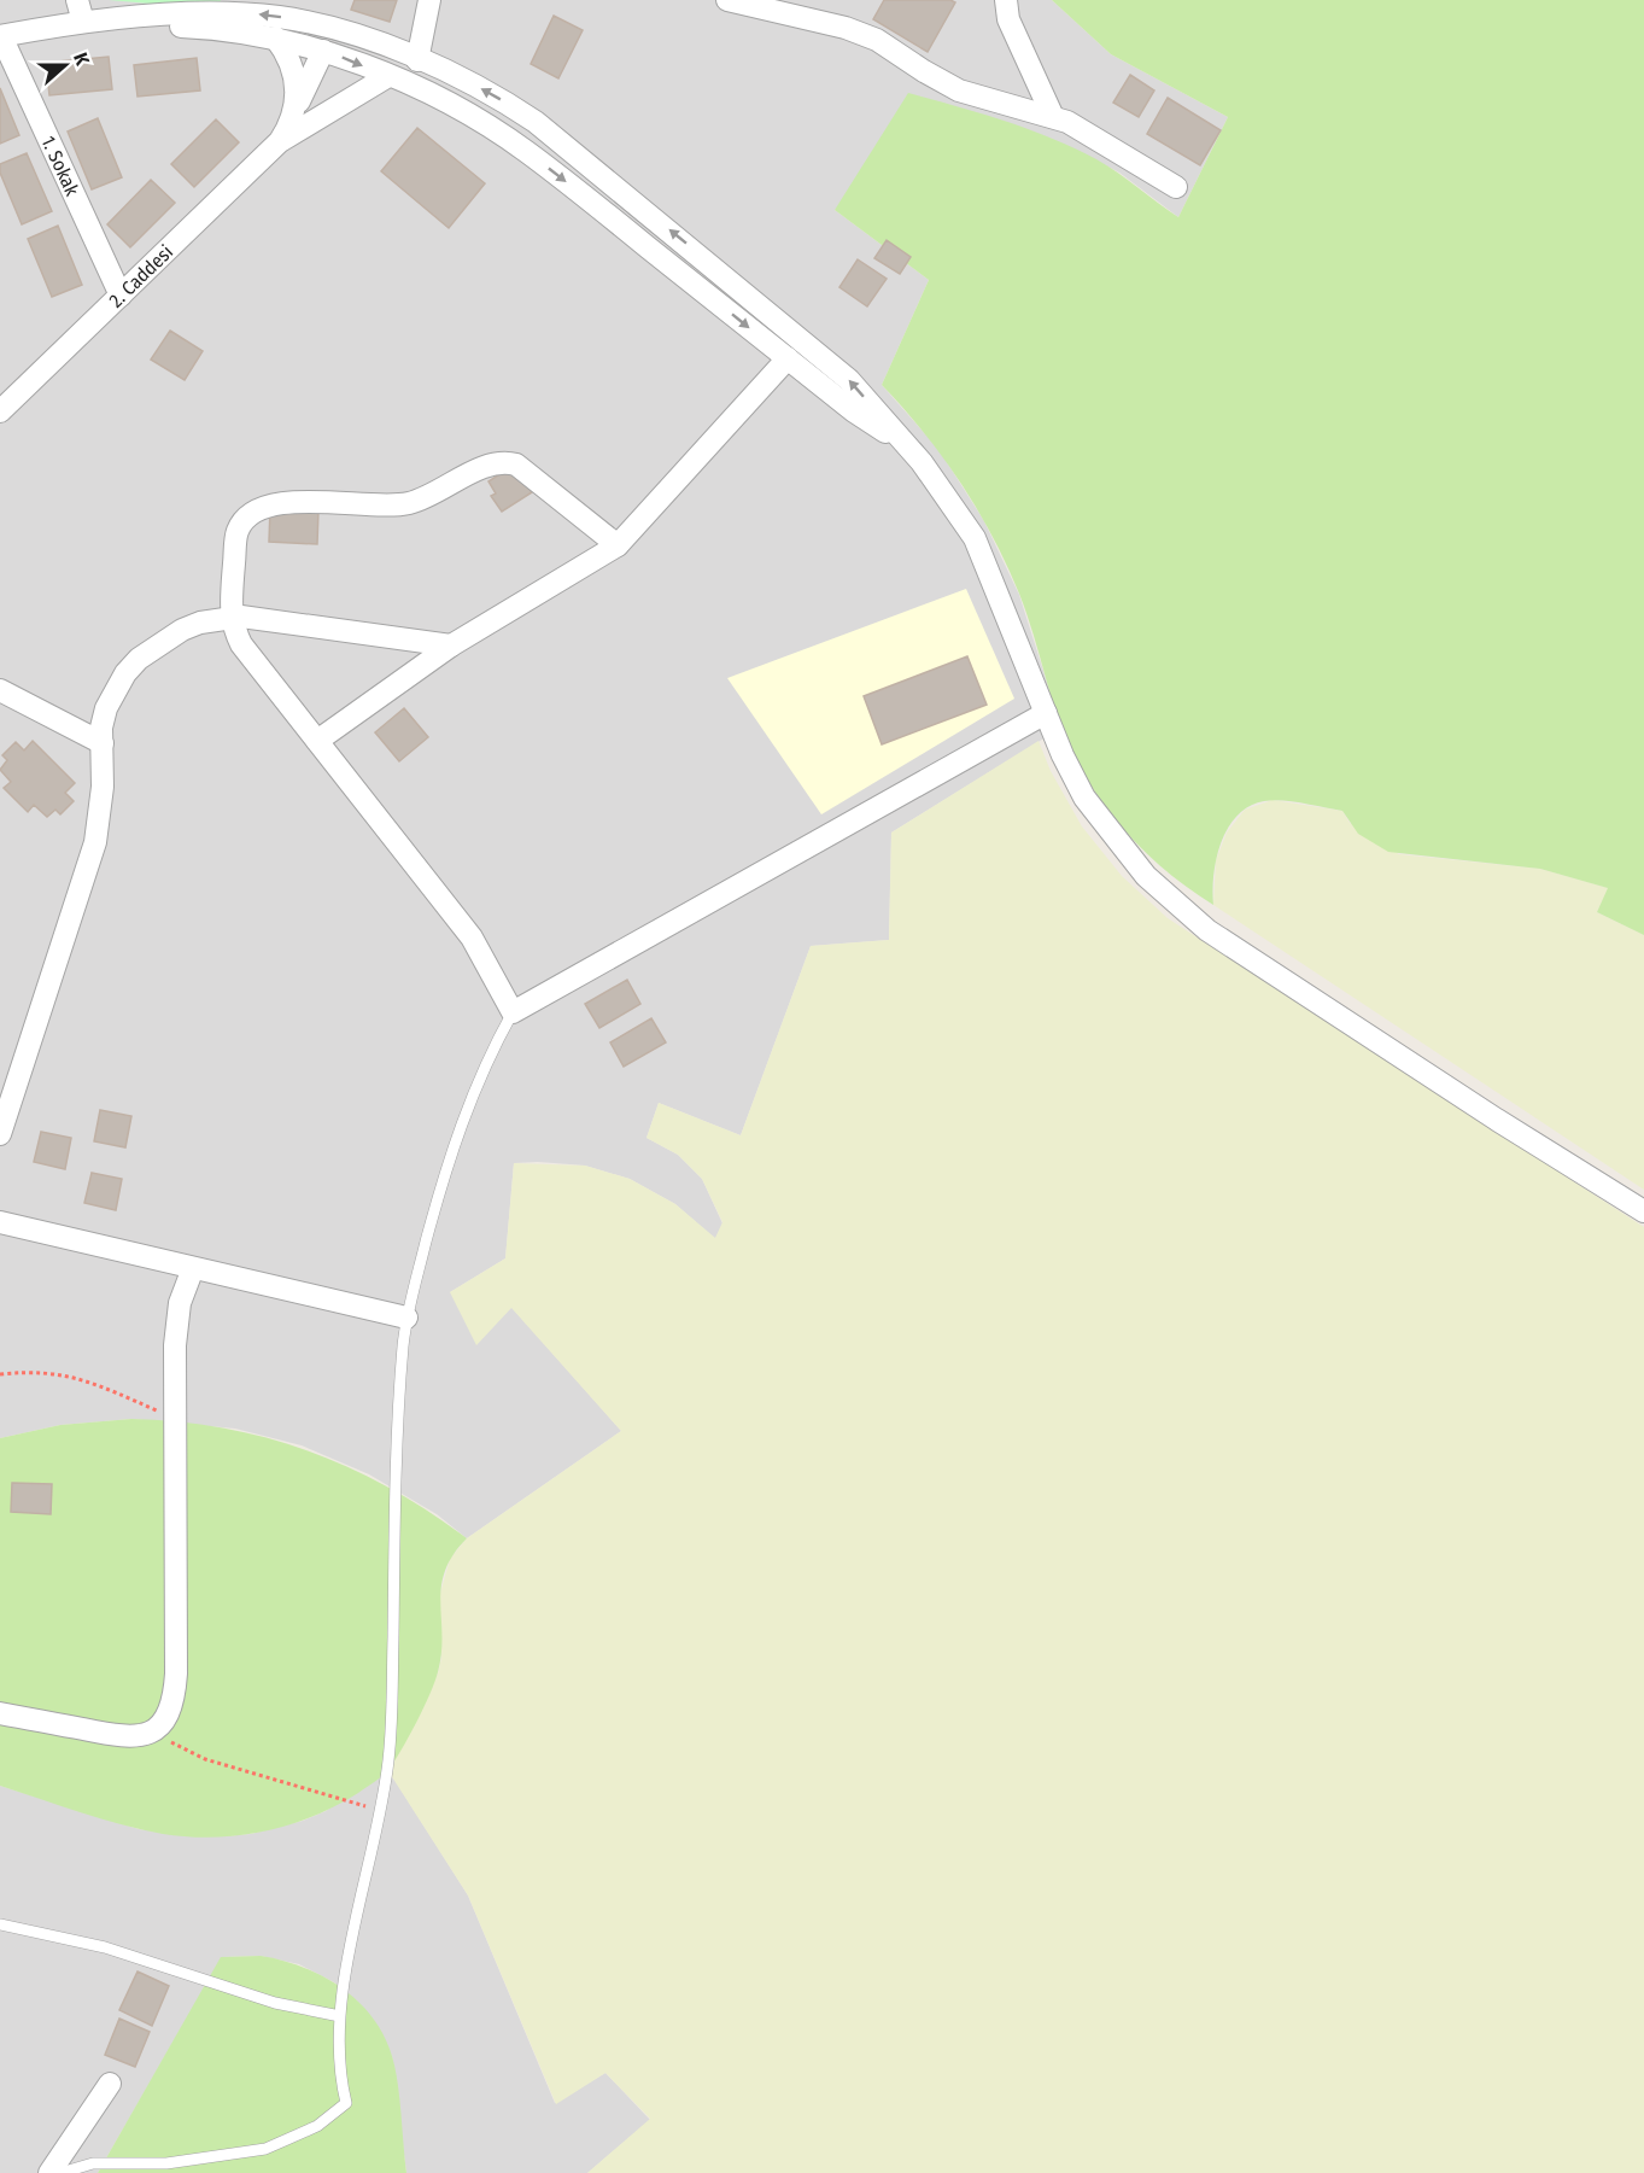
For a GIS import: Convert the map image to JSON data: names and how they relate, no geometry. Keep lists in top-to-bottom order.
{
  "streets": {
    "street": ["1. Sokak", "2. Caddesi"]
  },
  "crossings": [
    ["1. Sokak", "2. Caddesi"]
  ],
  "north": "right"
}
